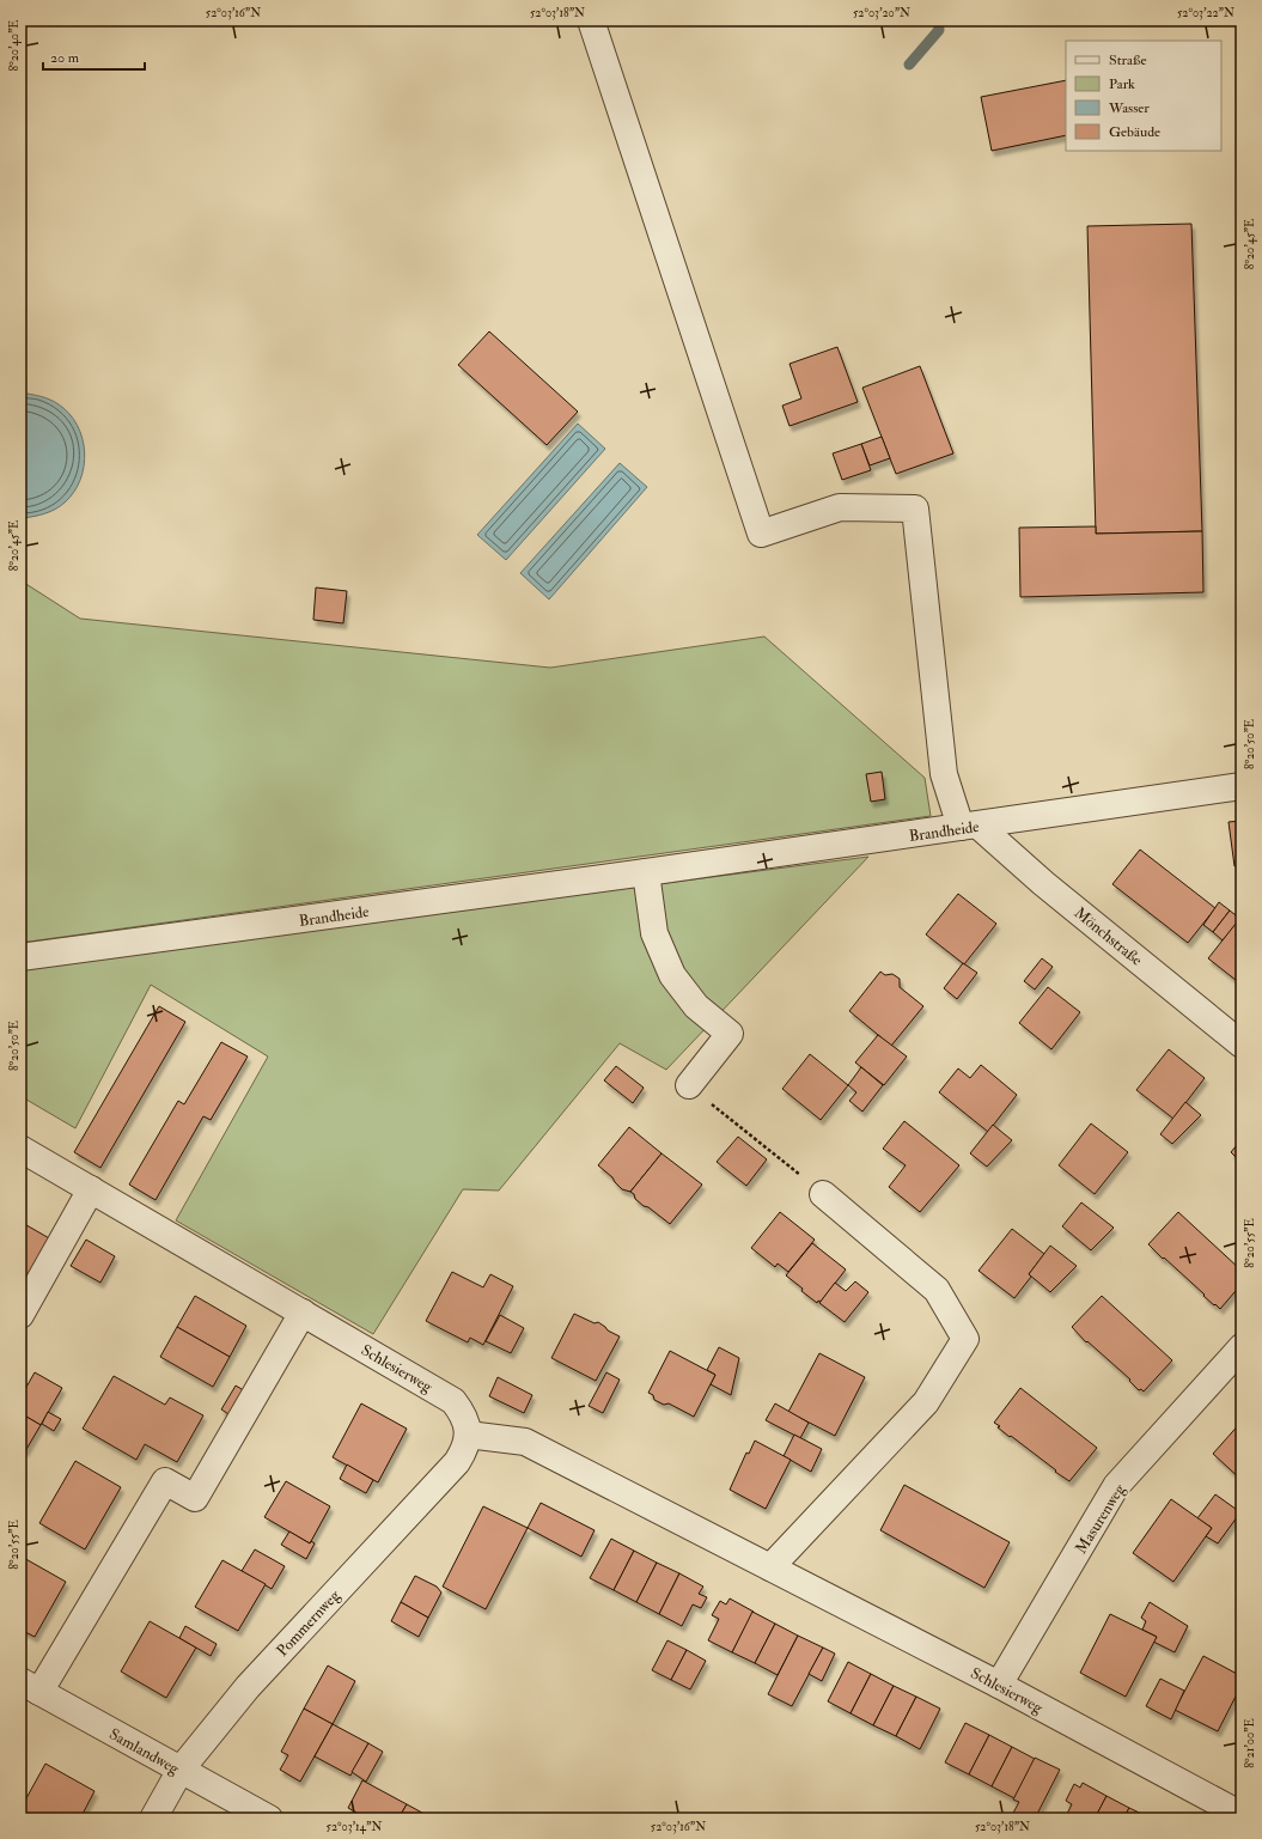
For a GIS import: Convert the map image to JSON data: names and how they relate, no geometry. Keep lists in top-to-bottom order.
{
  "streets": {
    "street": [
      "Brandheide",
      "Mönchstraße",
      "Schlesierweg",
      "Masurenweg",
      "Pommernweg",
      "Samlandweg"
    ]
  },
  "crossings": [
    ["Brandheide", "Mönchstraße"],
    ["Schlesierweg", "Masurenweg"],
    ["Schlesierweg", "Pommernweg"],
    ["Pommernweg", "Samlandweg"]
  ],
  "legend": [
    "Straße",
    "Park",
    "Wasser",
    "Gebäude"
  ],
  "scale_bar": "20 m",
  "coordinates": [
    "52°03'16\"N",
    "52°03'18\"N",
    "52°03'20\"N",
    "52°03'22\"N",
    "8°20'40\"E",
    "8°20'45\"E",
    "8°20'50\"E",
    "8°20'55\"E",
    "8°21'00\"E",
    "52°03'14\"N"
  ]
}
